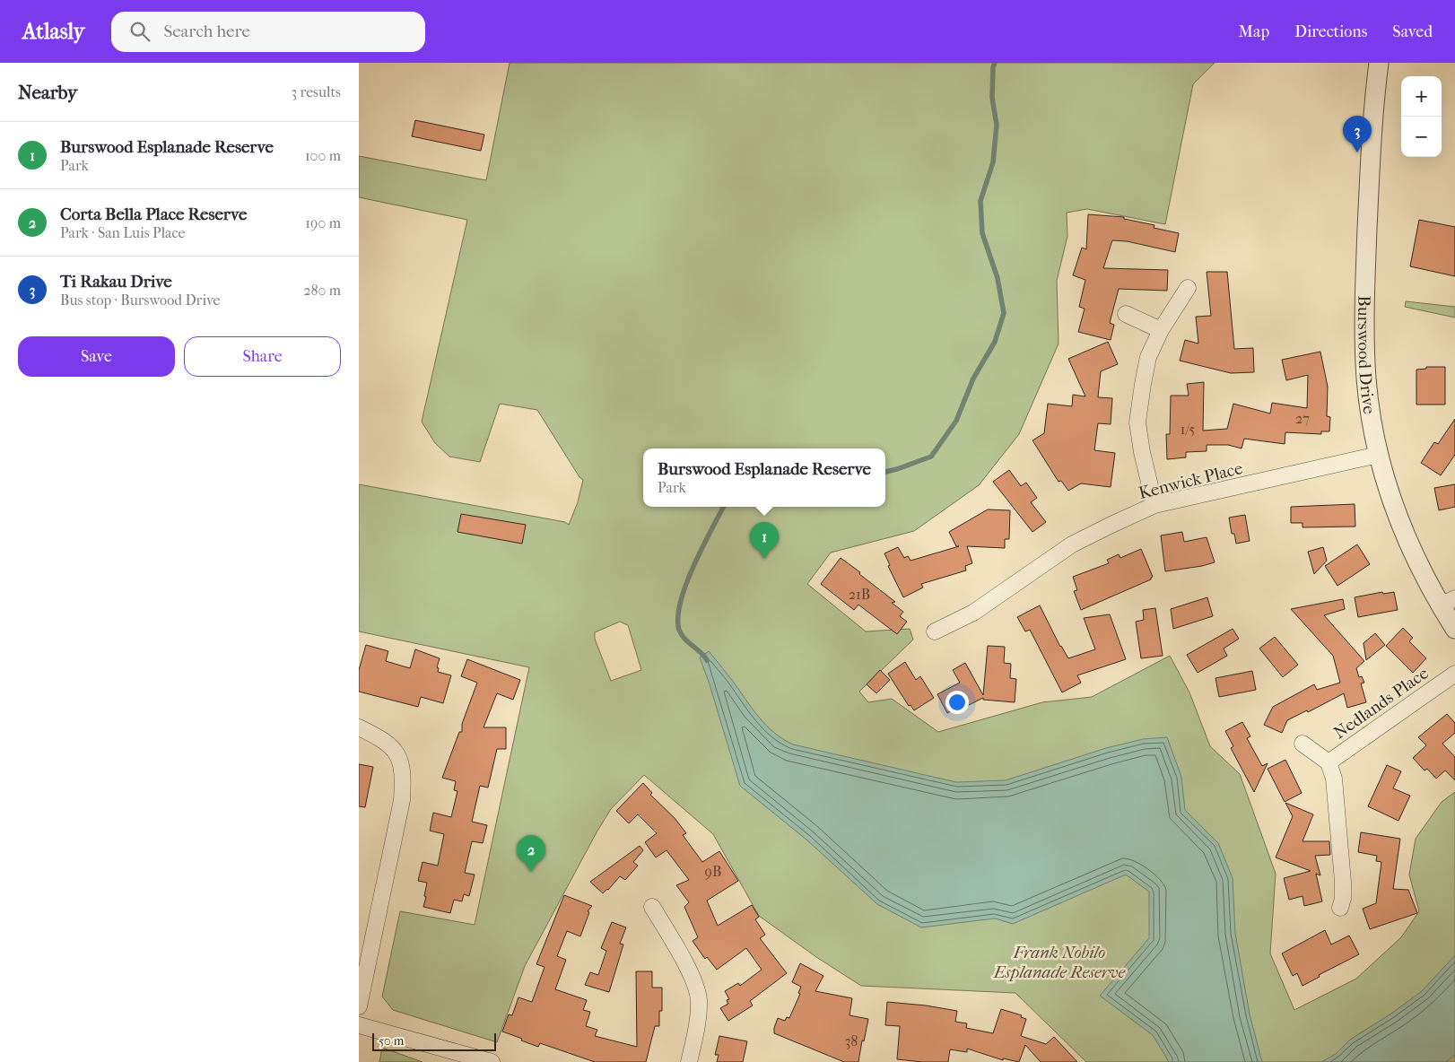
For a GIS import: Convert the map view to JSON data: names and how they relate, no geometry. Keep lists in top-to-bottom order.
{
  "streets": {
    "street": ["Burswood Drive", "Kenwick Place", "Nedlands Place"]
  },
  "crossings": [
    ["Burswood Drive", "Kenwick Place"]
  ],
  "parks": ["Frank Nobilo Esplanade Reserve"],
  "house_numbers": [
    "27",
    "1/5",
    "21B",
    "9B",
    "38"
  ],
  "scale_bar": "50 m",
  "page": {
    "header": "Atlasly",
    "search": "Search here",
    "nav": ["Map", "Directions", "Saved"],
    "heading": ["Nearby", "3 results"],
    "map_buttons": ["+", "−"],
    "pins": ["3", "1", "2"],
    "list": [
      {
        "mark": "1",
        "name": "Burswood Esplanade Reserve",
        "note": "Park",
        "value": "100 m"
      },
      {
        "mark": "2",
        "name": "Corta Bella Place Reserve",
        "note": "Park · San Luis Place",
        "value": "190 m"
      },
      {
        "mark": "3",
        "name": "Ti Rakau Drive",
        "note": "Bus stop · Burswood Drive",
        "value": "280 m"
      }
    ],
    "buttons": ["Save", "Share"],
    "popup": ["Burswood Esplanade Reserve", "Park"],
    "scale": "50 m"
  }
}
